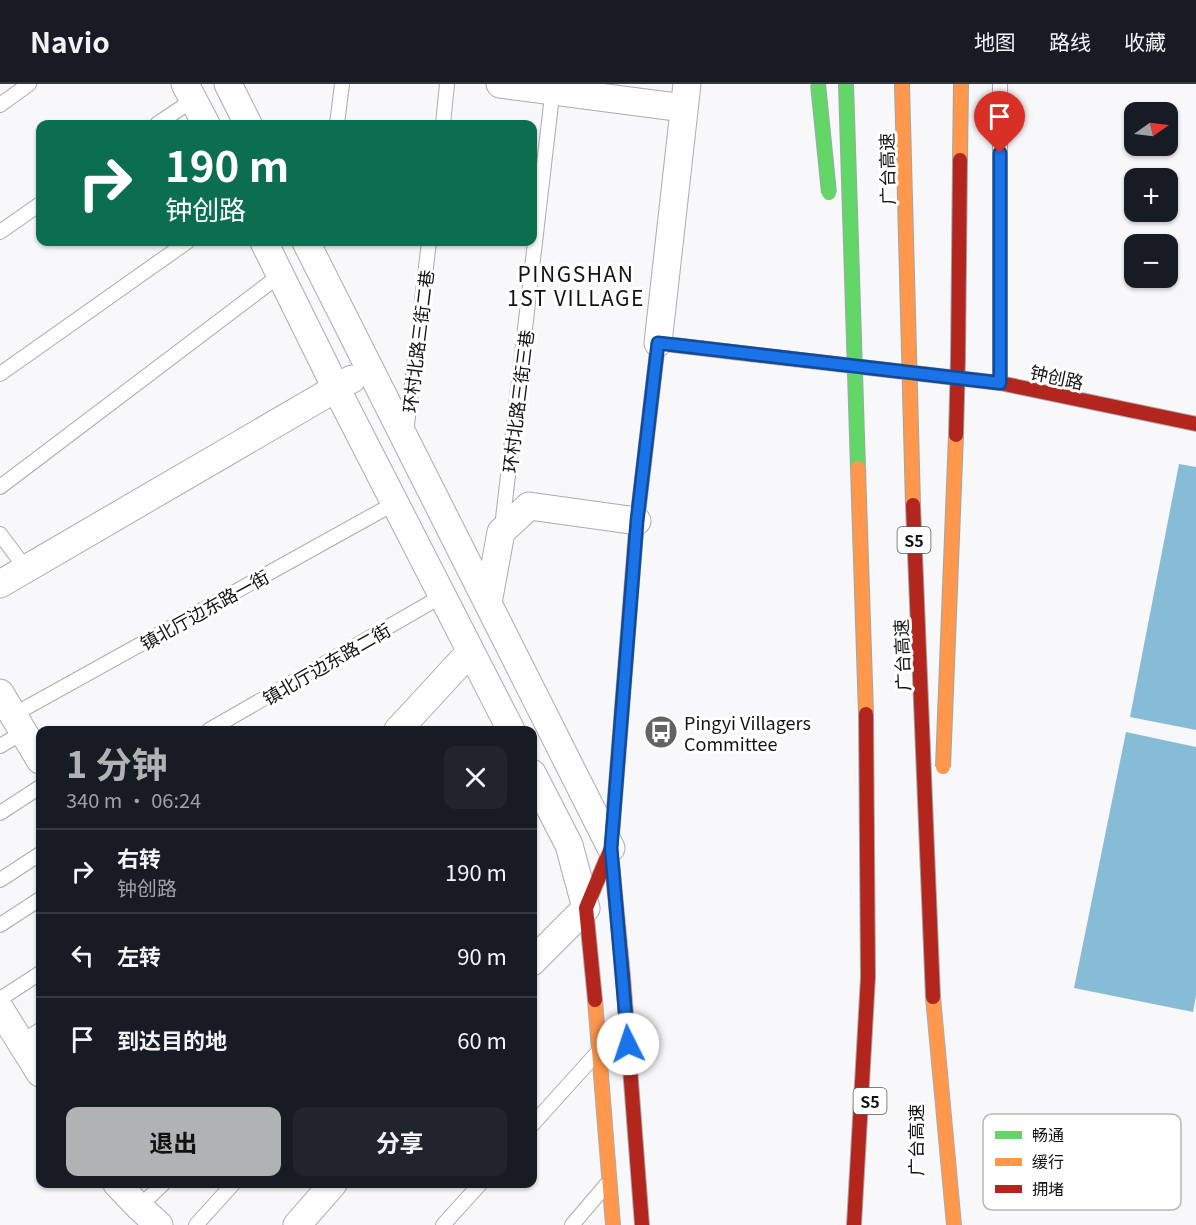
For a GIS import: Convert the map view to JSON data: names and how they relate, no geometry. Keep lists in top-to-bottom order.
{
  "streets": {
    "main road": ["广台高速", "钟创路", "S5"],
    "lane": [
      "环村北路三街二巷",
      "环村北路三街三巷",
      "镇北厅边东路一街",
      "镇北厅边东路二街"
    ]
  },
  "districts": ["PINGSHAN 1ST VILLAGE"],
  "places": {
    "bus stop": ["Pingyi Villagers Committee"]
  },
  "legend": ["畅通", "缓行", "拥堵"],
  "north": "right",
  "page": {
    "header": "Navio",
    "nav": ["地图", "路线", "收藏"],
    "map_buttons": ["+", "−"],
    "turn": ["190 m", "钟创路"],
    "heading": ["1 分钟", "340 m · 06:24"],
    "list": [
      {
        "name": "右转",
        "note": "钟创路",
        "value": "190 m"
      },
      {
        "name": "左转",
        "value": "90 m"
      },
      {
        "name": "到达目的地",
        "value": "60 m"
      }
    ],
    "buttons": ["退出", "分享"]
  }
}
